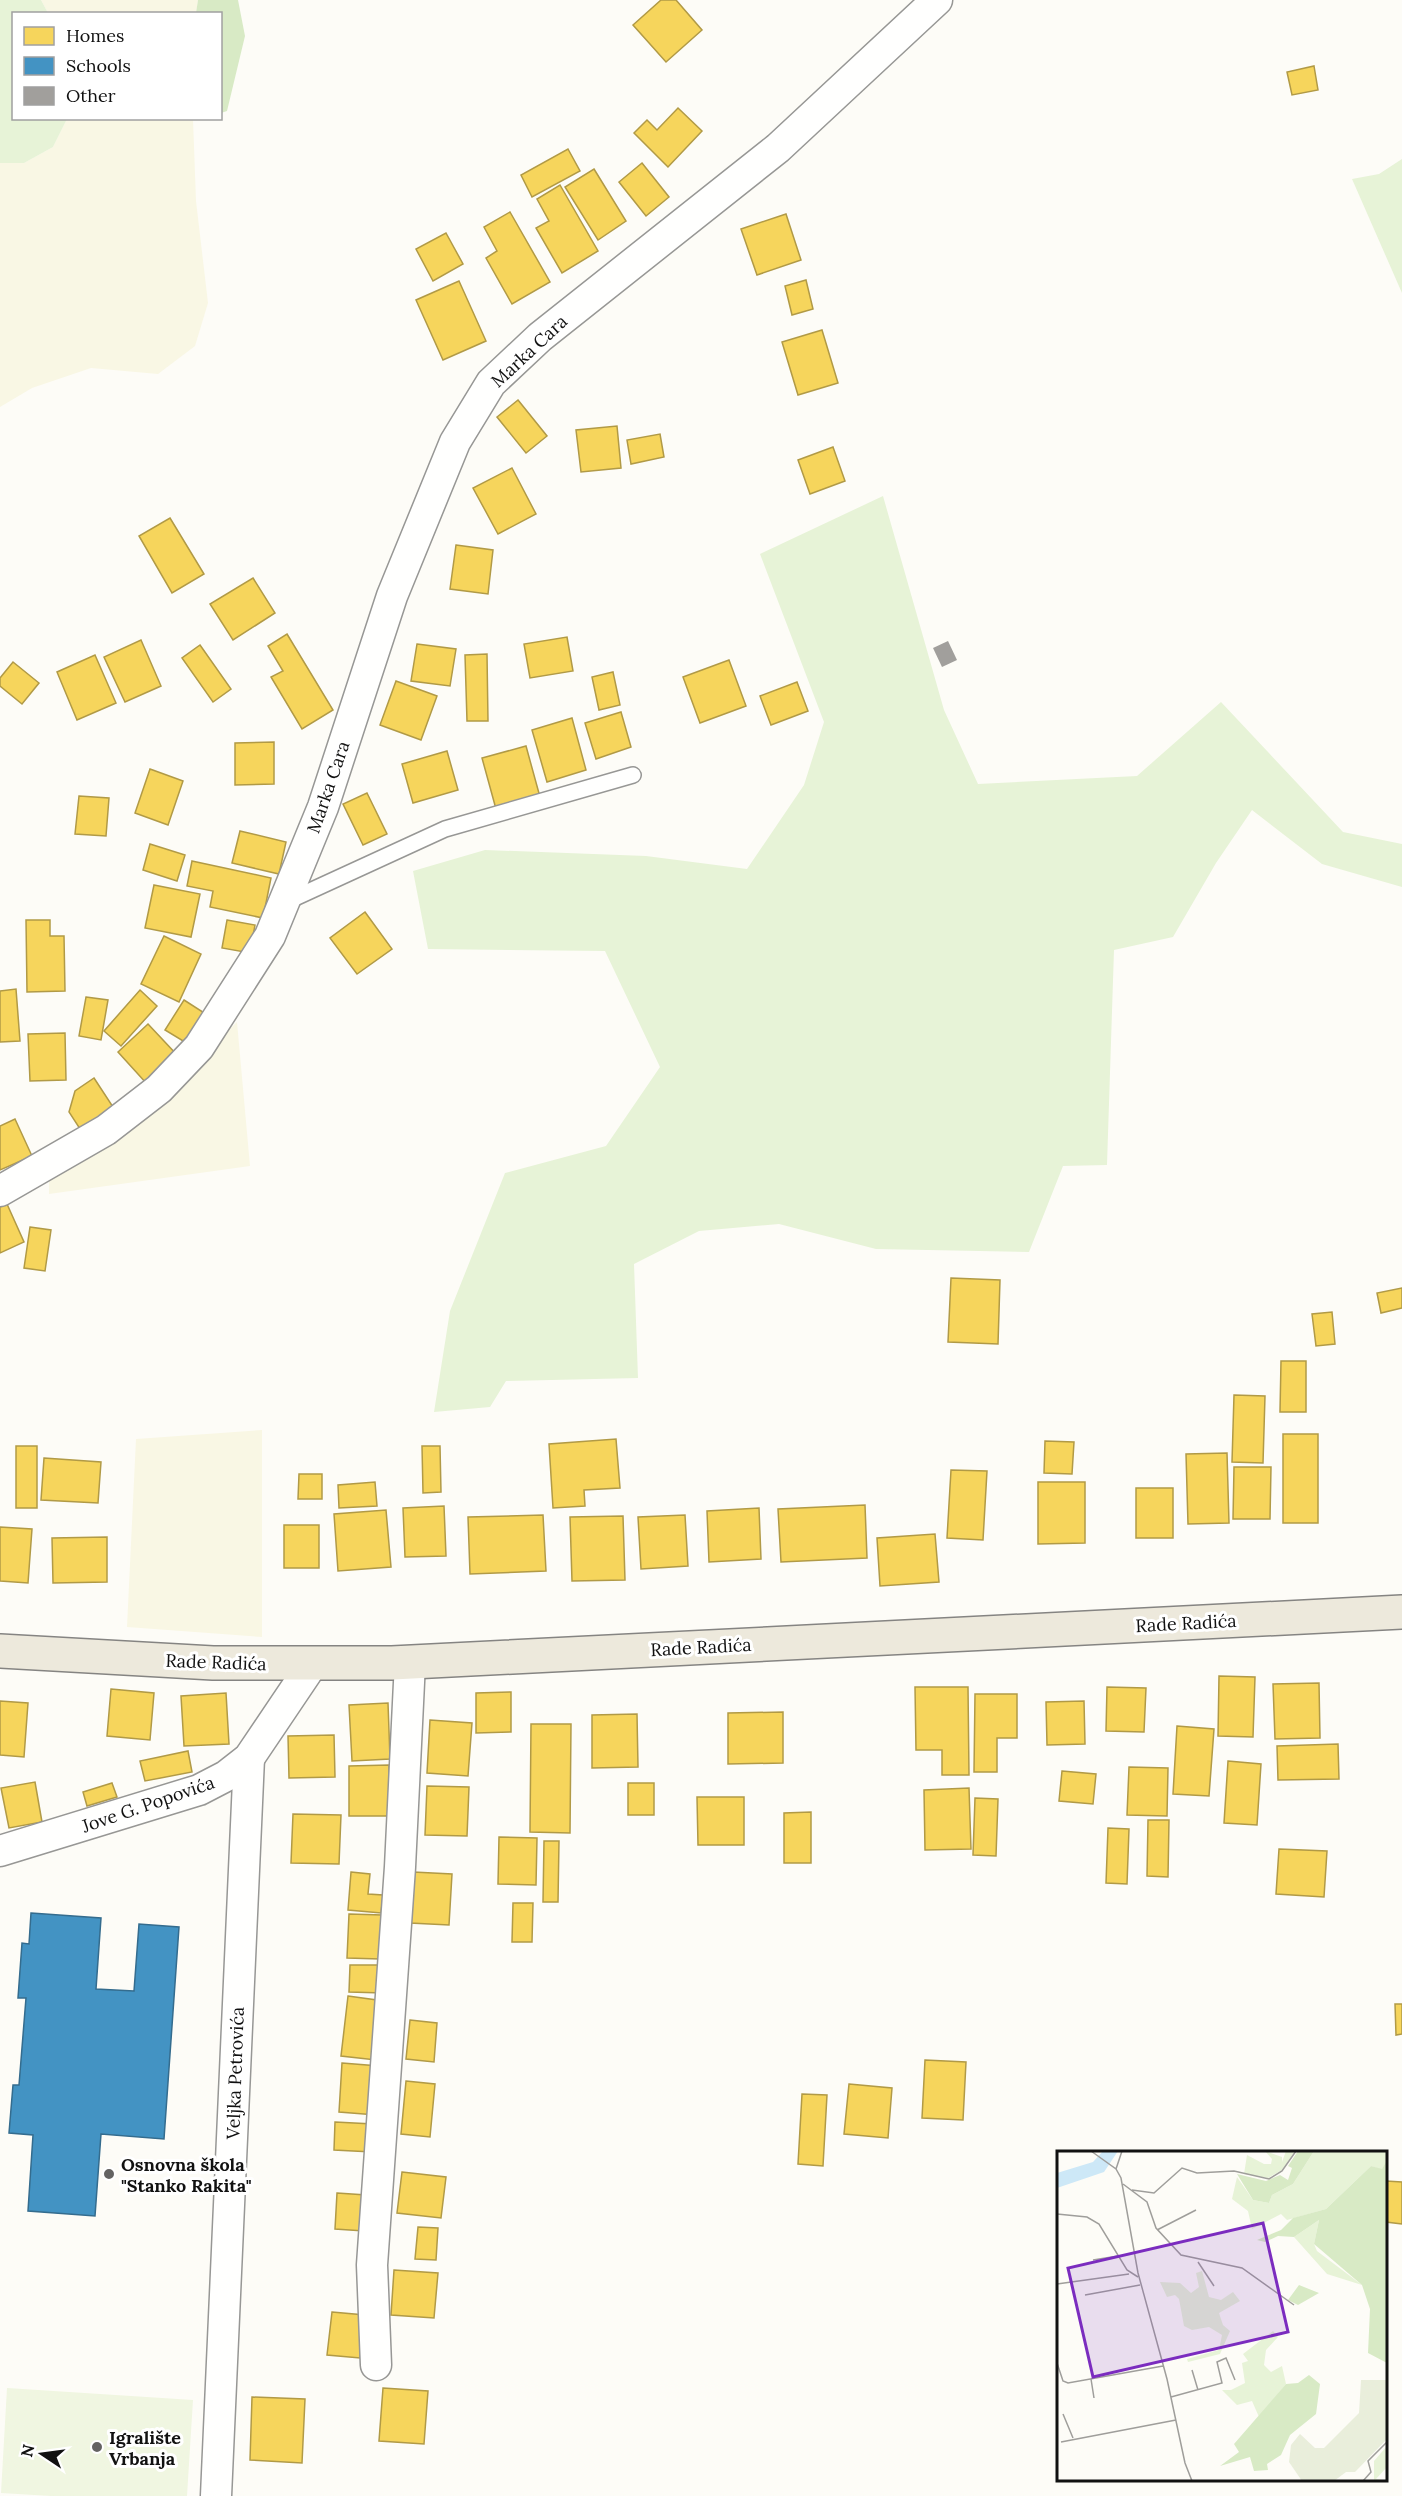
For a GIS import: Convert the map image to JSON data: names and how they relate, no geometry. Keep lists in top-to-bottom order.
{
  "streets": {
    "main road": ["Rade Radića"],
    "street": ["Marka Cara", "Jove G. Popovića", "Veljka Petrovića"]
  },
  "crossings": [
    ["Rade Radića", "Jove G. Popovića"],
    ["Jove G. Popovića", "Veljka Petrovića"]
  ],
  "places": ["Osnovna škola \"Stanko Rakita\"", "Igralište Vrbanja"],
  "legend": ["Homes", "Schools", "Other"],
  "north": "left"
}
